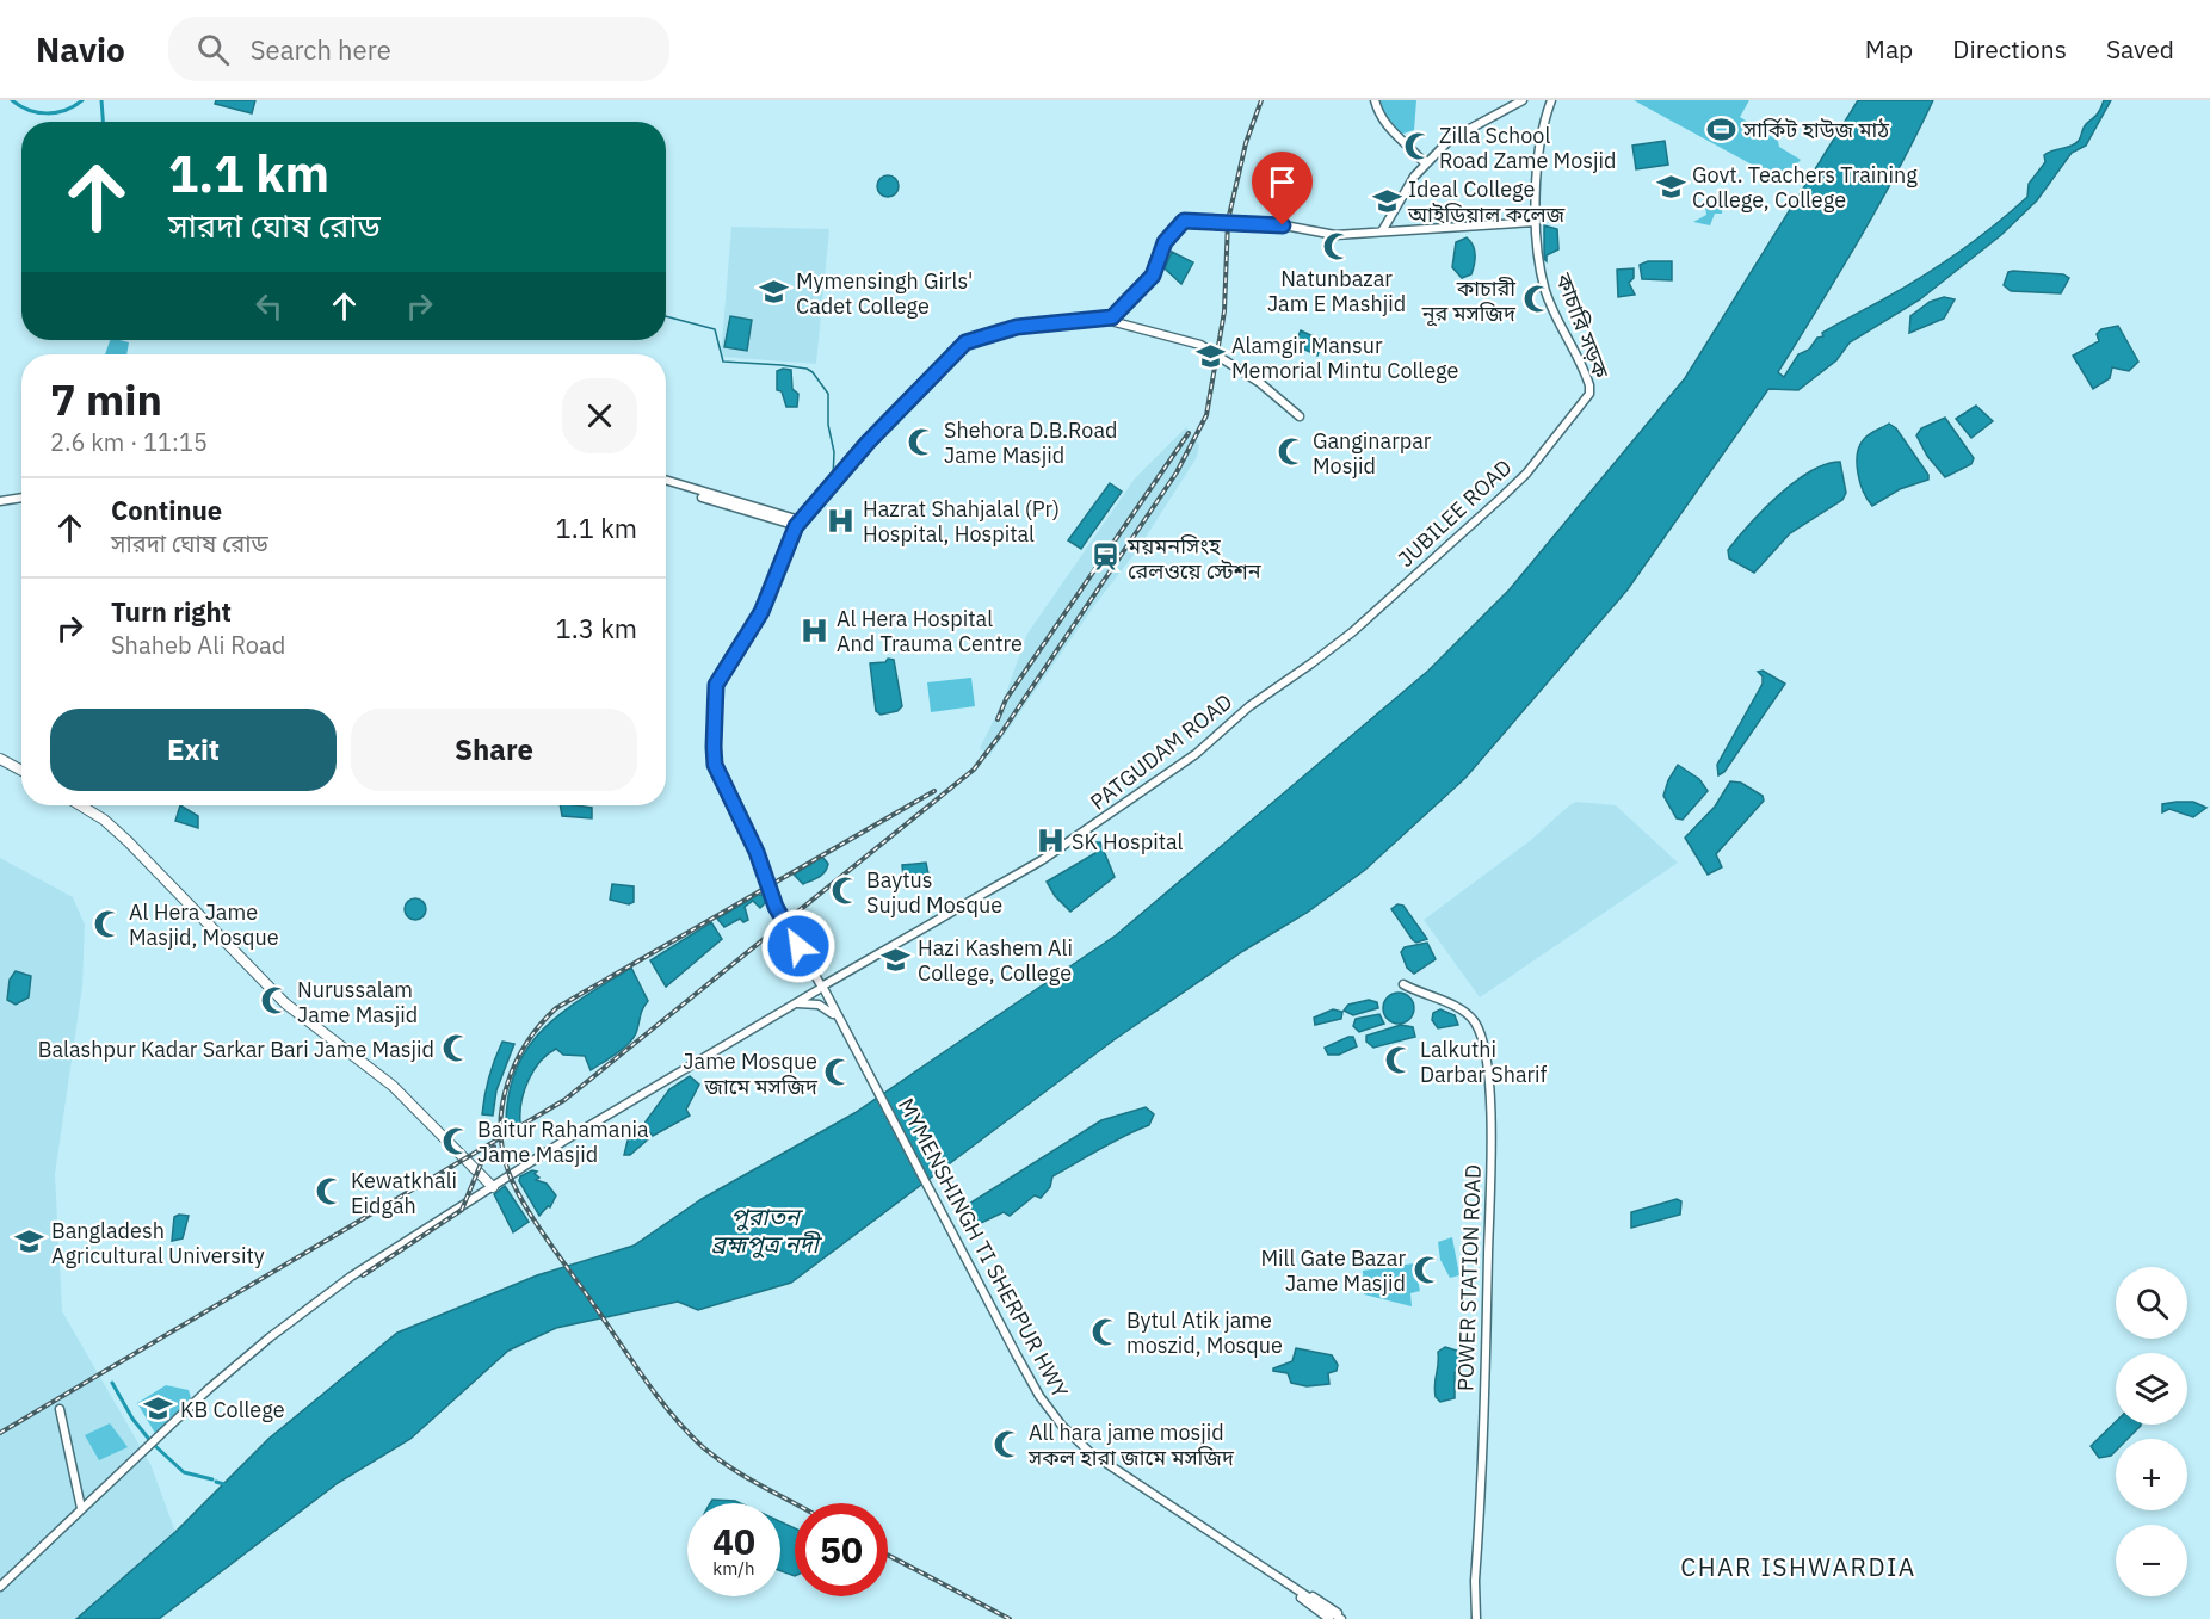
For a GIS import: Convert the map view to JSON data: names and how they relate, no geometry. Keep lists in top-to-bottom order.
{
  "streets": {
    "main road": [
      "কাচারি সড়ক",
      "JUBILEE ROAD",
      "PATGUDAM ROAD",
      "MYMENSHINGH TI SHERPUR HWY",
      "POWER STATION ROAD"
    ]
  },
  "crossings": [
    ["কাচারি সড়ক", "JUBILEE ROAD"],
    ["JUBILEE ROAD", "PATGUDAM ROAD"]
  ],
  "districts": ["CHAR ISHWARDIA"],
  "water": ["পুরাতন ব্রহ্মপুত্র নদী"],
  "places": {
    "sports": ["সার্কিট হাউজ মাঠ"],
    "mosque": [
      "Zilla School Road Zame Mosjid",
      "Natunbazar Jam E Mashjid",
      "কাচারী নূর মসজিদ",
      "Shehora D.B.Road Jame Masjid",
      "Ganginarpar Mosjid",
      "Baytus Sujud Mosque",
      "Al Hera Jame Masjid, Mosque",
      "Nurussalam Jame Masjid",
      "Balashpur Kadar Sarkar Bari Jame Masjid",
      "Lalkuthi Darbar Sharif",
      "Jame Mosque জামে মসজিদ",
      "Baitur Rahamania Jame Masjid",
      "Kewatkhali Eidgah",
      "Mill Gate Bazar Jame Masjid",
      "Bytul Atik jame moszid, Mosque",
      "All hara jame mosjid সকল হারা জামে মসজিদ"
    ],
    "school or university": [
      "Govt. Teachers Training College, College",
      "Ideal College আইডিয়াল কলেজ",
      "Mymensingh Girls' Cadet College",
      "Alamgir Mansur Memorial Mintu College",
      "Hazi Kashem Ali College, College",
      "Bangladesh Agricultural University",
      "KB College"
    ],
    "hospital": ["Hazrat Shahjalal (Pr) Hospital, Hospital", "Al Hera Hospital And Trauma Centre", "SK Hospital"],
    "station": ["ময়মনসিংহ রেলওয়ে স্টেশন"]
  },
  "page": {
    "header": "Navio",
    "search": "Search here",
    "nav": ["Map", "Directions", "Saved"],
    "turn": ["1.1 km", "সারদা ঘোষ রোড"],
    "heading": ["7 min", "2.6 km · 11:15"],
    "list": [
      {
        "name": "Continue",
        "note": "সারদা ঘোষ রোড",
        "value": "1.1 km"
      },
      {
        "name": "Turn right",
        "note": "Shaheb Ali Road",
        "value": "1.3 km"
      }
    ],
    "buttons": ["Exit", "Share"],
    "map_buttons": ["+", "−"],
    "speed": "40 km/h",
    "limit": "50"
  }
}
